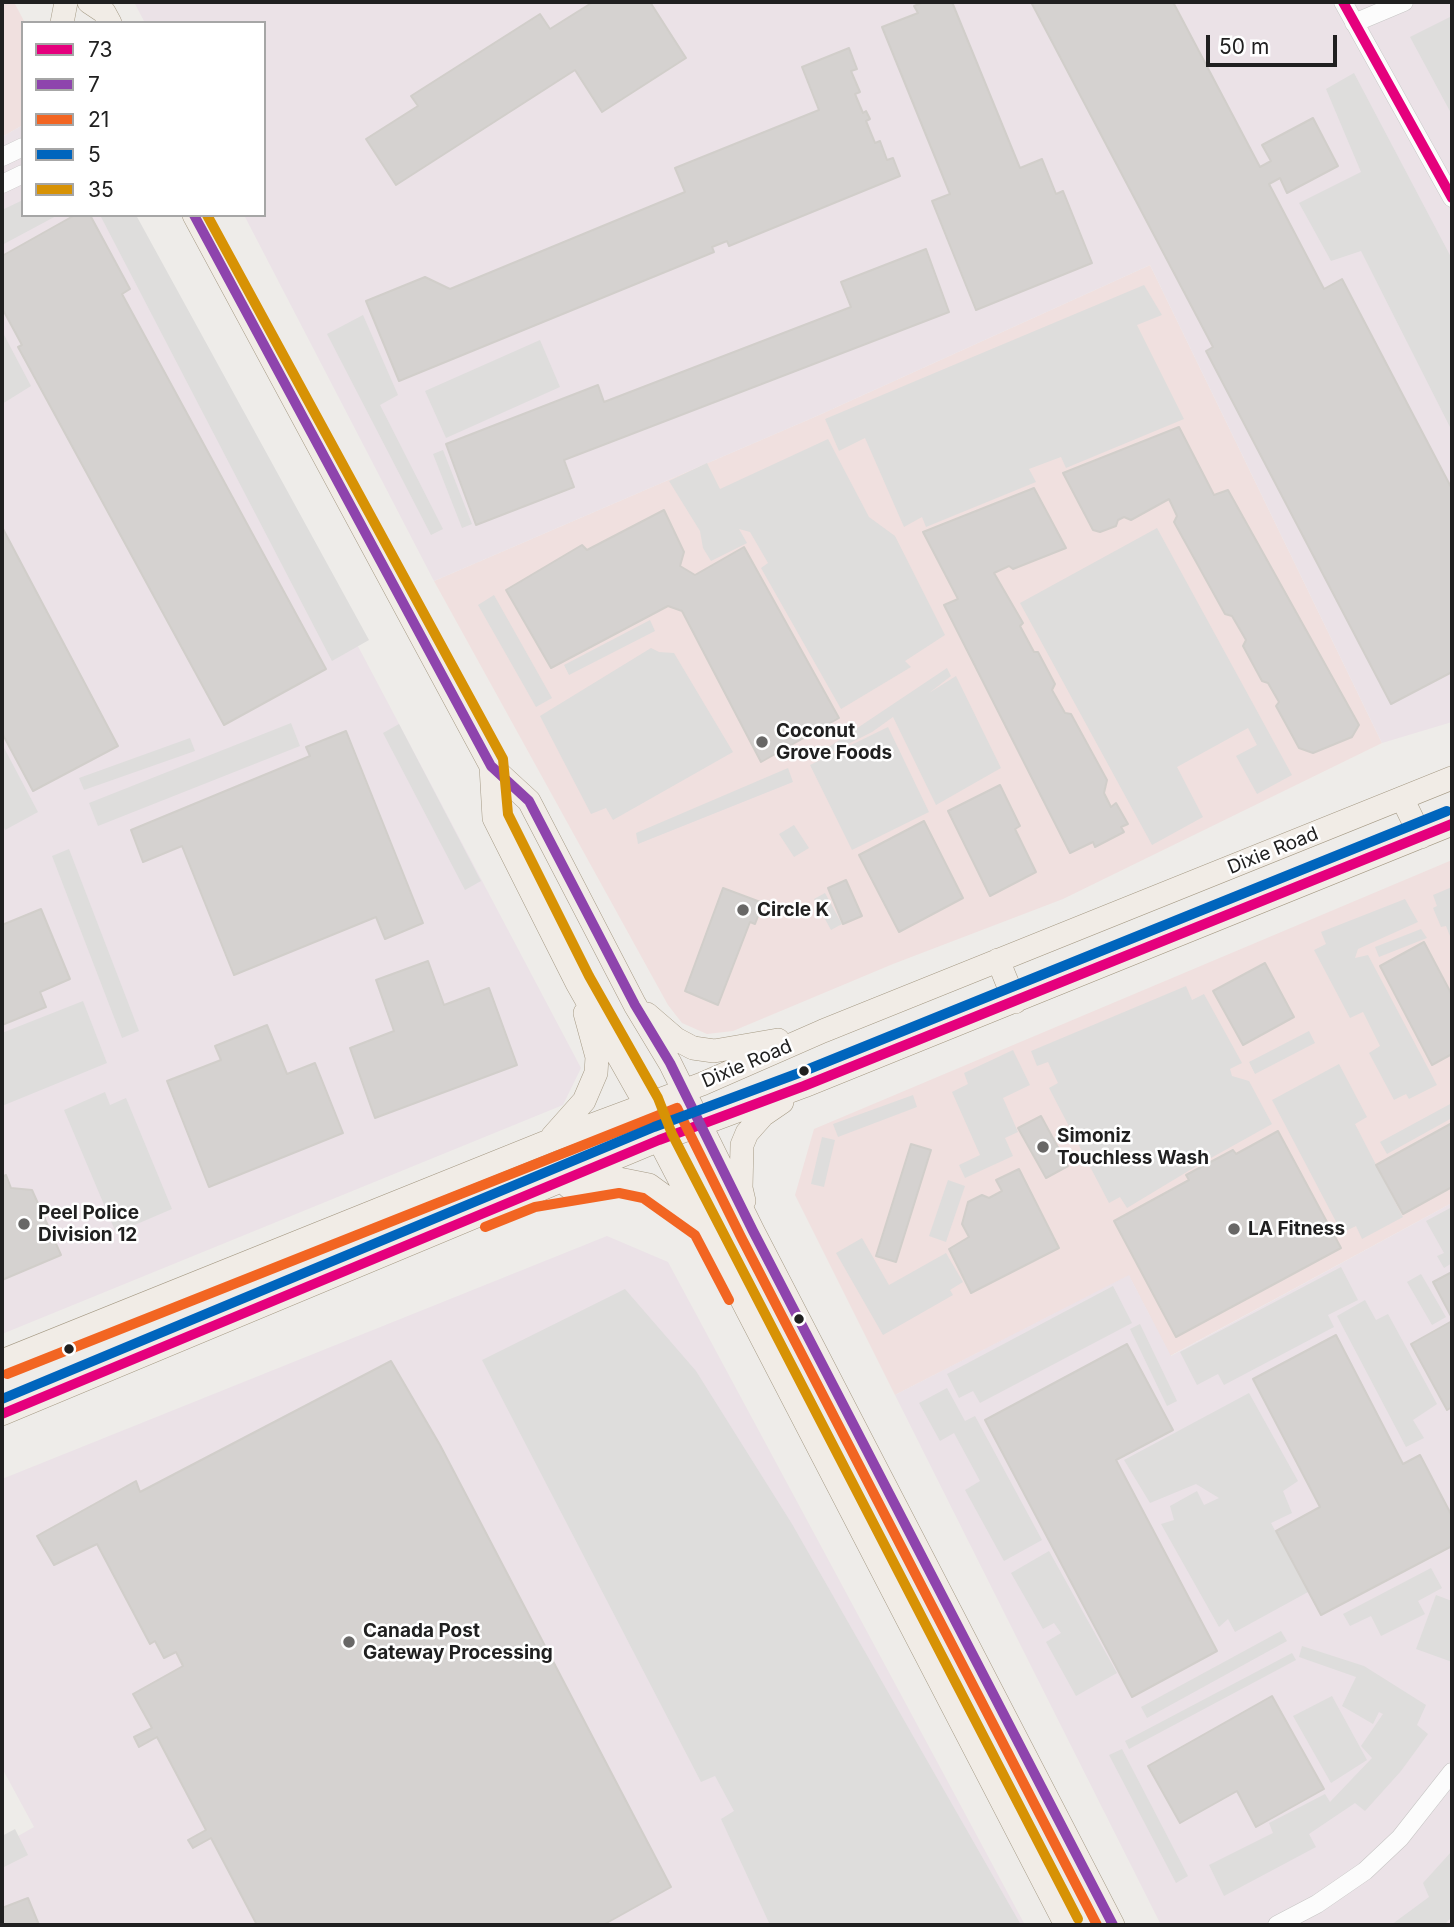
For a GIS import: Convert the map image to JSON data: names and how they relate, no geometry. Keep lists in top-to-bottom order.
{
  "streets": {
    "main road": ["Dixie Road"]
  },
  "places": [
    "Coconut Grove Foods",
    "Circle K",
    "Simoniz Touchless Wash",
    "Peel Police Division 12",
    "LA Fitness",
    "Canada Post Gateway Processing"
  ],
  "lines": [
    "transit line 73",
    "transit line 7",
    "transit line 35",
    "transit line 5",
    "transit line 21"
  ],
  "legend": [
    "73",
    "7",
    "21",
    "5",
    "35"
  ],
  "scale_bar": "50 m"
}
